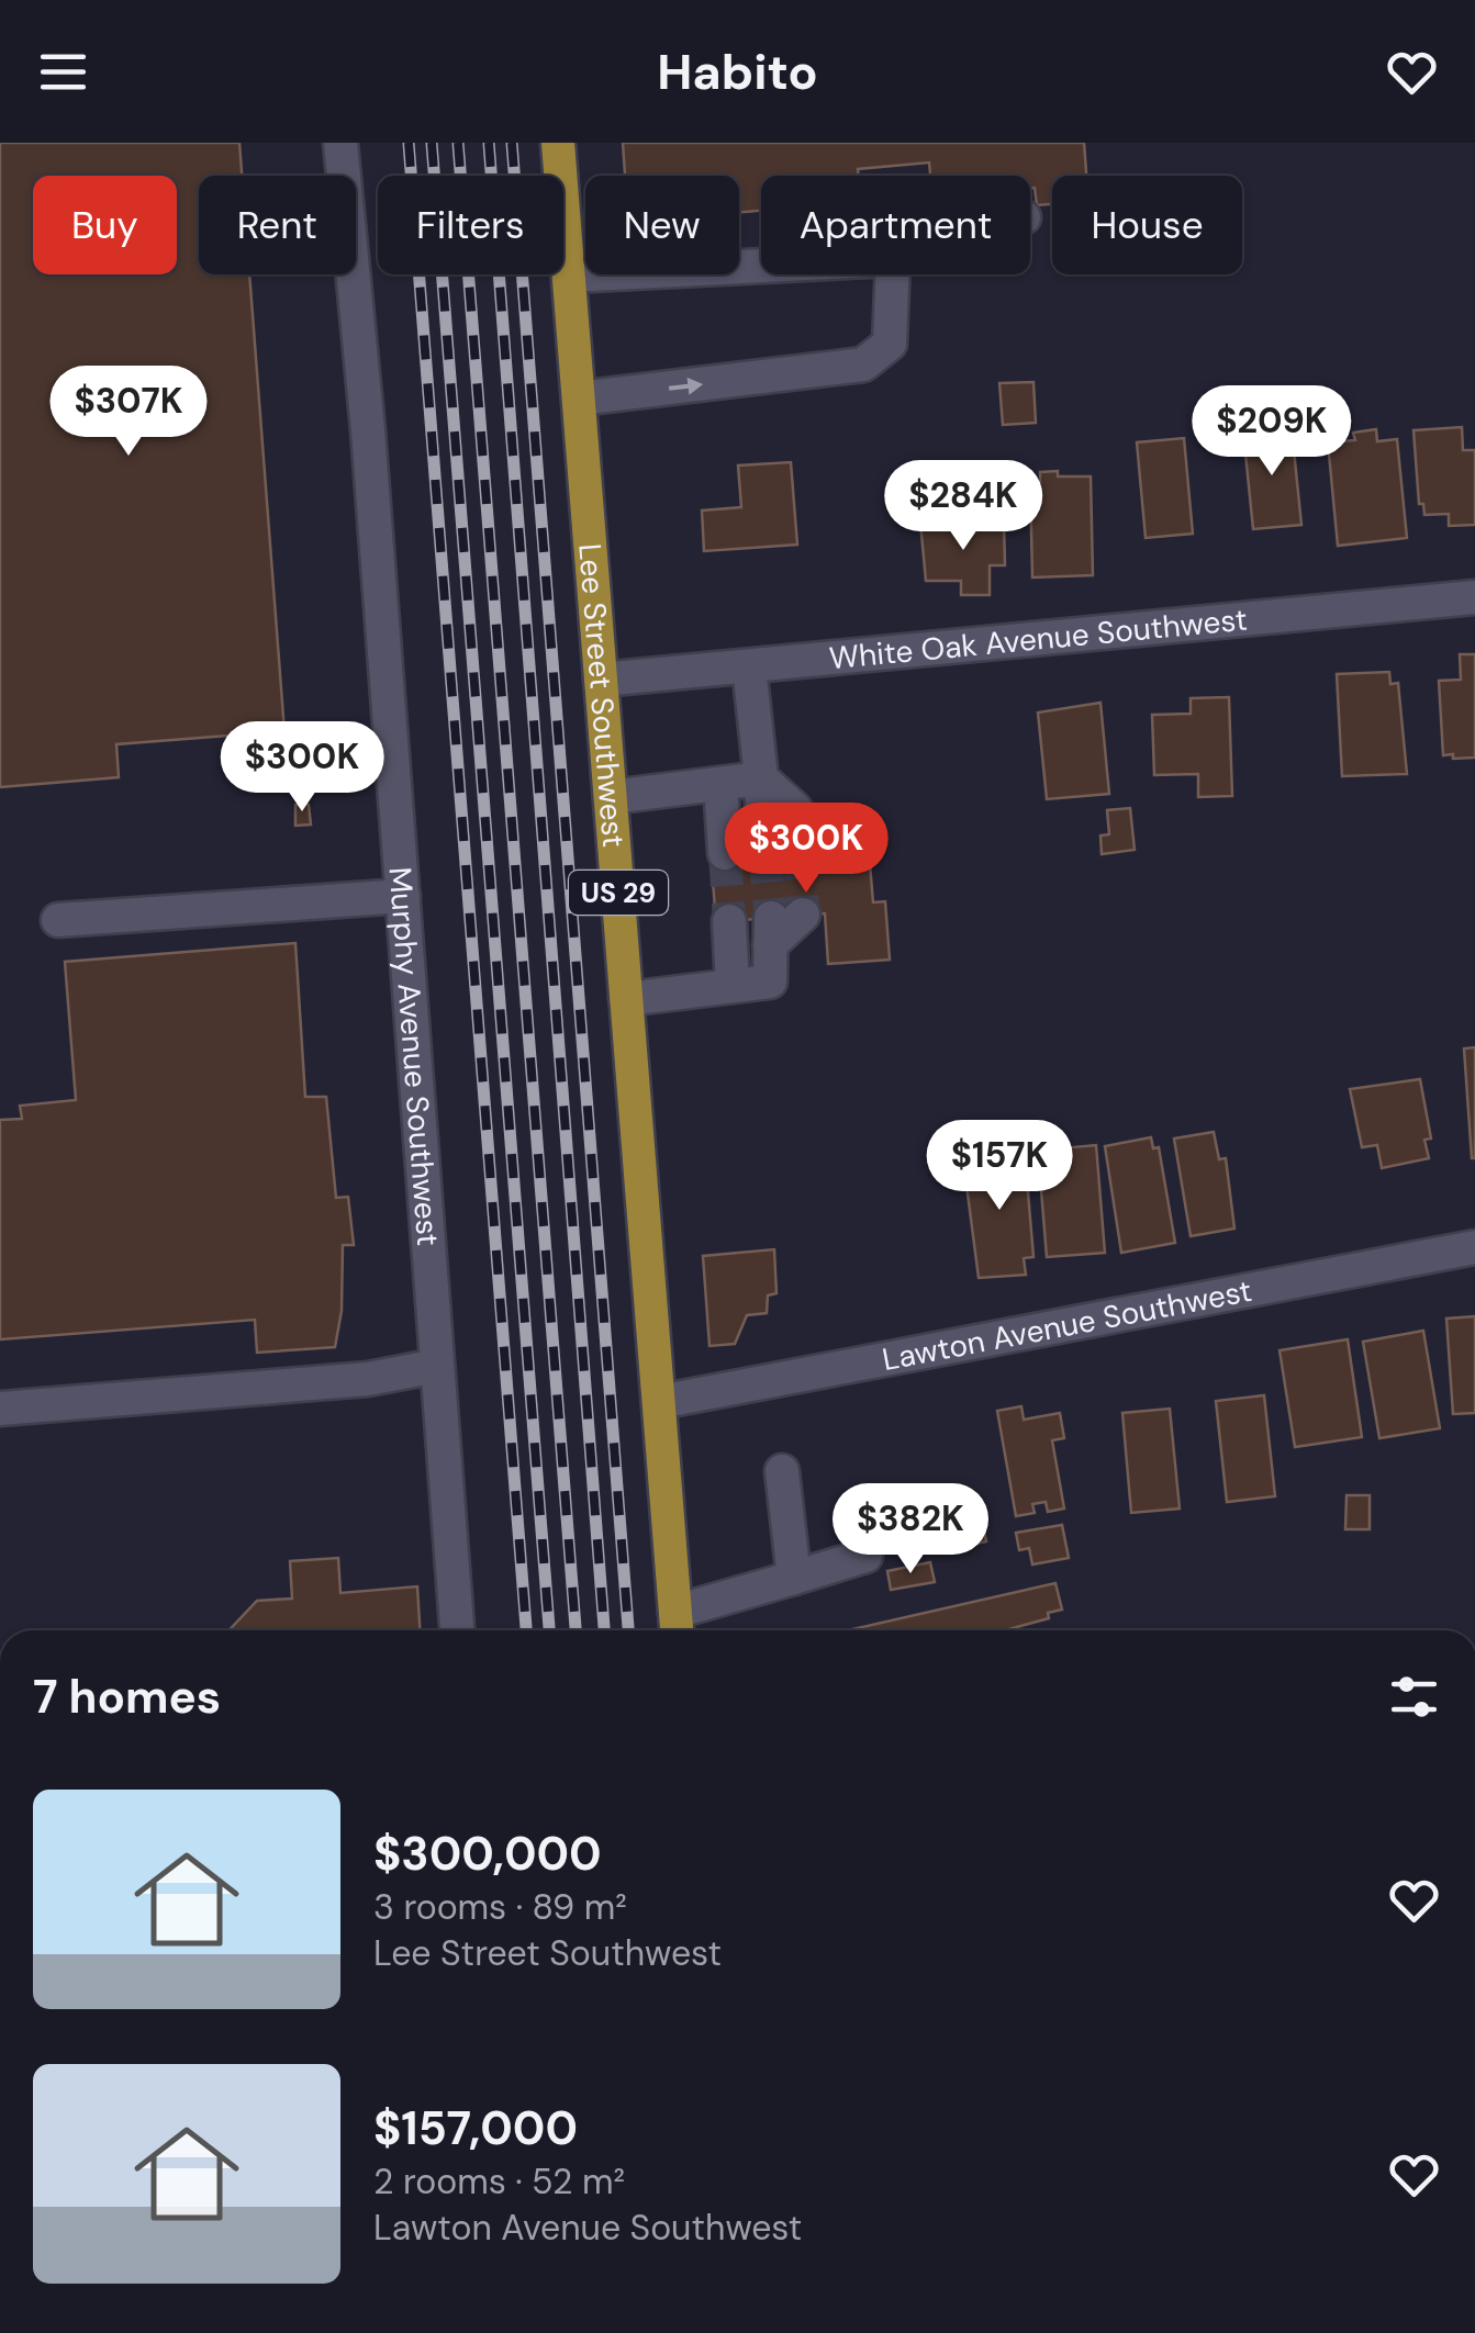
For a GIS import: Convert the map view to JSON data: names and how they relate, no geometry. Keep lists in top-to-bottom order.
{
  "streets": {
    "main road": ["Lee Street Southwest", "US 29"],
    "street": ["White Oak Avenue Southwest", "Murphy Avenue Southwest", "Lawton Avenue Southwest"]
  },
  "crossings": [
    ["White Oak Avenue Southwest", "Lee Street Southwest"],
    ["Lee Street Southwest", "Lawton Avenue Southwest"]
  ],
  "page": {
    "header": "Habito",
    "chip": [
      "Buy",
      "Rent",
      "Filters",
      "New",
      "Apartment",
      "House"
    ],
    "price": [
      "$307K",
      "$209K",
      "$284K",
      "$300K",
      "$300K",
      "$157K",
      "$382K"
    ],
    "heading": "7 homes",
    "list": [
      {
        "name": "$300,000",
        "note": "3 rooms · 89 m² · Lee Street Southwest"
      },
      {
        "name": "$157,000",
        "note": "2 rooms · 52 m² · Lawton Avenue Southwest"
      }
    ]
  }
}
